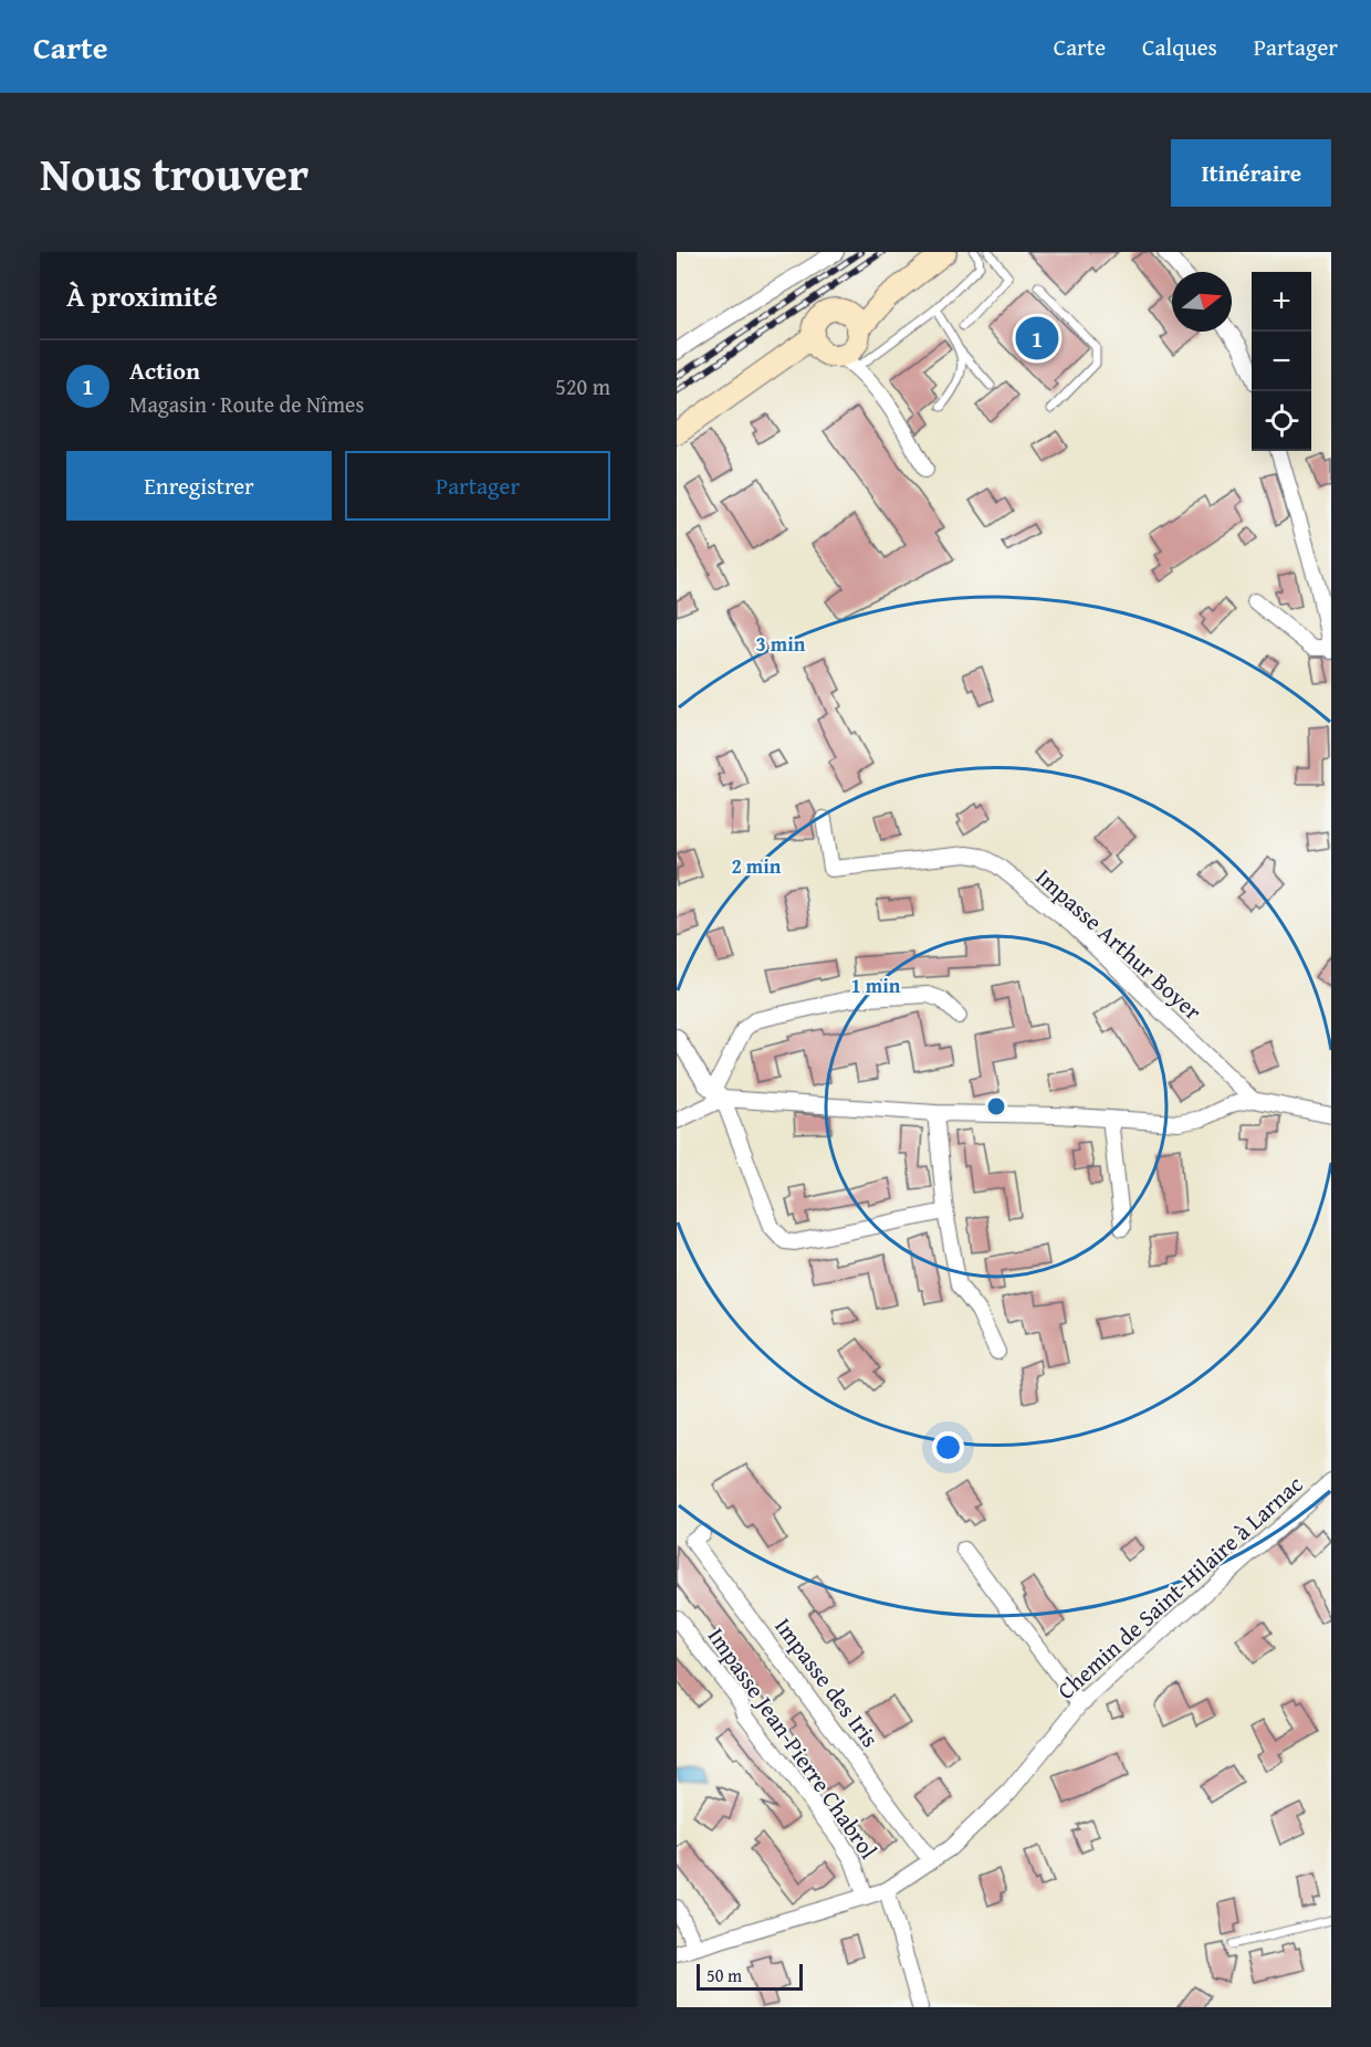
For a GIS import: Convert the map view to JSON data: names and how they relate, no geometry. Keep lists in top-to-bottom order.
{
  "streets": {
    "street": [
      "Impasse Arthur Boyer",
      "Chemin de Saint-Hilaire à Larnac",
      "Impasse des Iris",
      "Impasse Jean-Pierre Chabrol"
    ]
  },
  "crossings": [
    ["Chemin de Saint-Hilaire à Larnac", "Impasse des Iris"],
    ["Chemin de Saint-Hilaire à Larnac", "Impasse Jean-Pierre Chabrol"]
  ],
  "scale_bar": "50 m",
  "north": "right",
  "page": {
    "header": "Carte",
    "nav": ["Carte", "Calques", "Partager"],
    "title": "Nous trouver",
    "buttons": [
      "Itinéraire",
      ["Enregistrer", "Partager"]
    ],
    "heading": "À proximité",
    "map_buttons": ["+", "−"],
    "pins": "1",
    "list": [
      {
        "mark": "1",
        "name": "Action",
        "note": "Magasin · Route de Nîmes",
        "value": "520 m"
      }
    ],
    "scale": "50 m"
  },
  "rings": ["3 min", "2 min", "1 min"]
}
